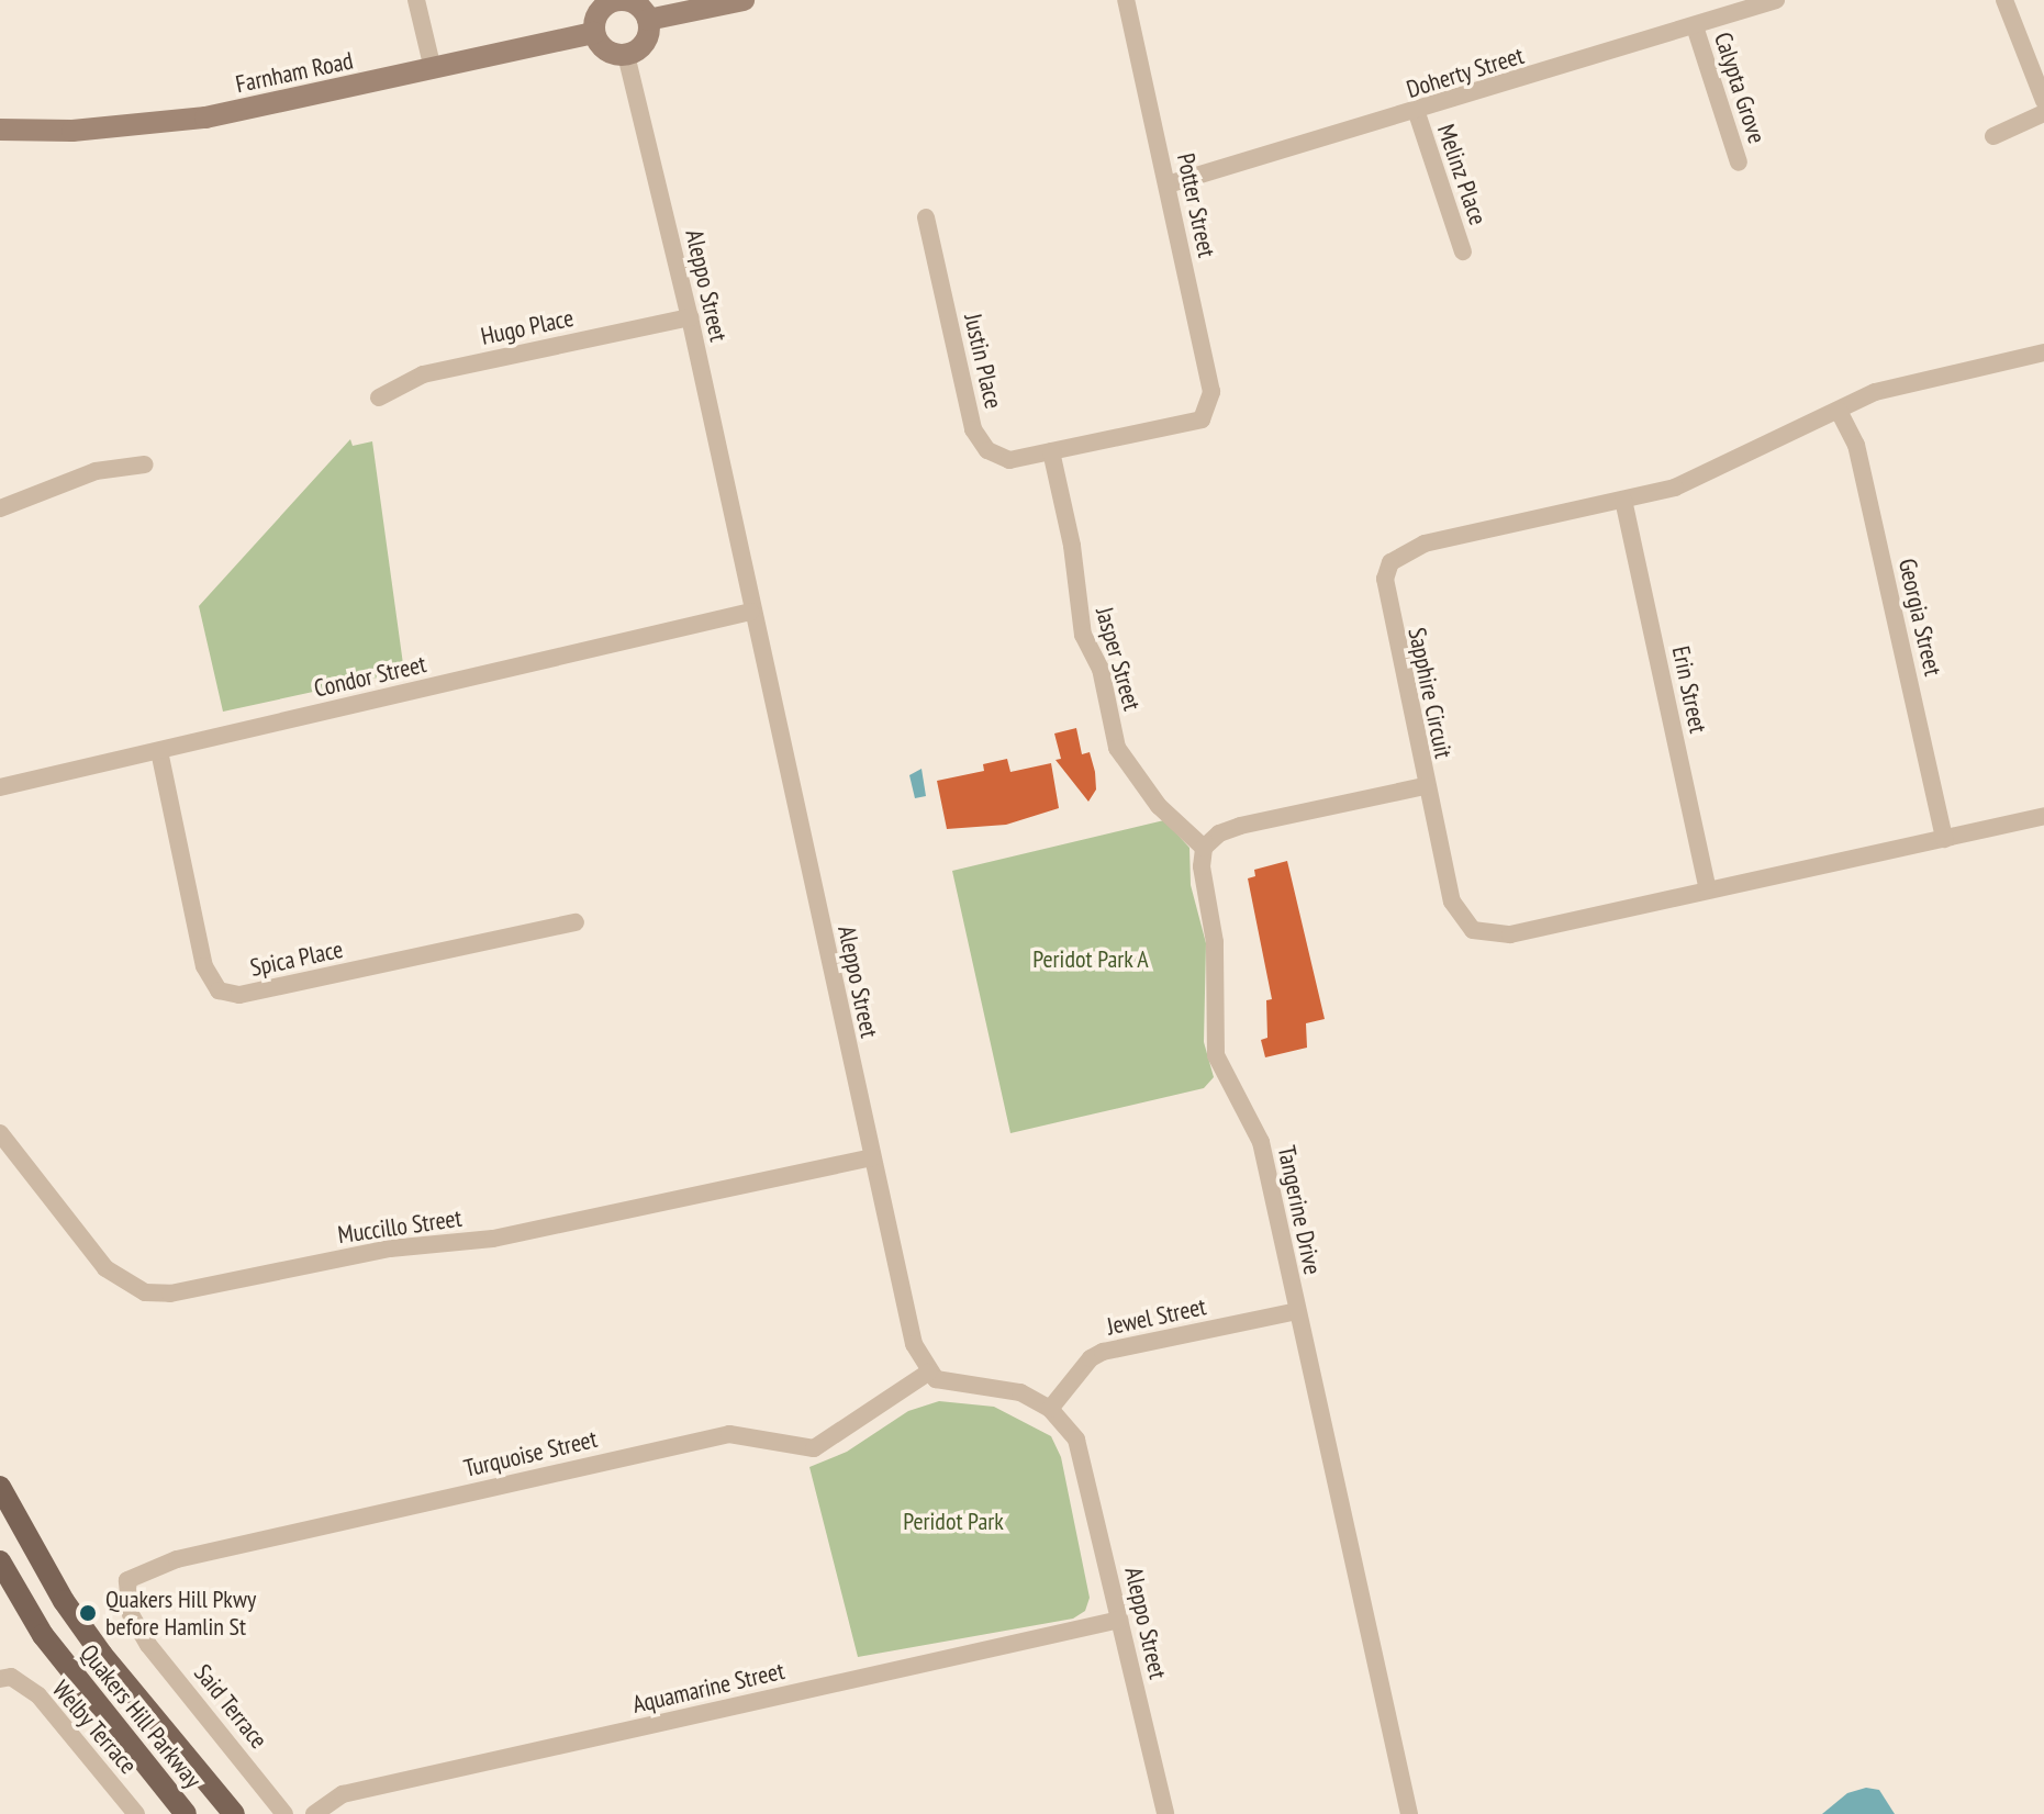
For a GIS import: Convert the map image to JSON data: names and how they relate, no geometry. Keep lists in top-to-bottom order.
{
  "streets": {
    "main road": ["Quakers Hill Parkway"],
    "street": [
      "Farnham Road",
      "Doherty Street",
      "Calypta Grove",
      "Melinz Place",
      "Potter Street",
      "Aleppo Street",
      "Hugo Place",
      "Justin Place",
      "Georgia Street",
      "Jasper Street",
      "Condor Street",
      "Erin Street",
      "Sapphire Circuit",
      "Spica Place",
      "Tangerine Drive",
      "Muccillo Street",
      "Jewel Street",
      "Turquoise Street",
      "Aquamarine Street",
      "Said Terrace",
      "Welby Terrace"
    ]
  },
  "crossings": [
    ["Farnham Road", "Aleppo Street"],
    ["Doherty Street", "Calypta Grove"],
    ["Doherty Street", "Melinz Place"],
    ["Doherty Street", "Potter Street"],
    ["Potter Street", "Justin Place"],
    ["Aleppo Street", "Hugo Place"],
    ["Aleppo Street", "Condor Street"],
    ["Aleppo Street", "Muccillo Street"],
    ["Aleppo Street", "Jewel Street"],
    ["Aleppo Street", "Turquoise Street"],
    ["Aleppo Street", "Aquamarine Street"],
    ["Justin Place", "Jasper Street"],
    ["Georgia Street", "Sapphire Circuit"],
    ["Jasper Street", "Tangerine Drive"],
    ["Condor Street", "Spica Place"],
    ["Erin Street", "Sapphire Circuit"],
    ["Tangerine Drive", "Jewel Street"],
    ["Turquoise Street", "Said Terrace"]
  ],
  "parks": ["Peridot Park A", "Peridot Park"],
  "places": ["Quakers Hill Pkwy before Hamlin St"]
}
